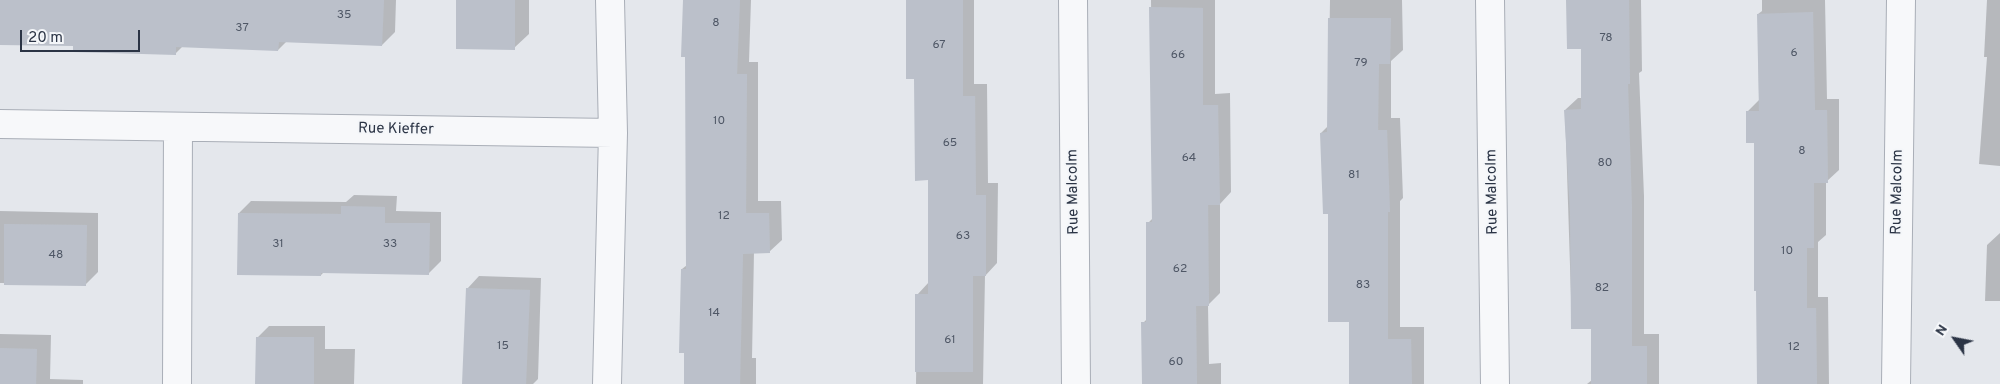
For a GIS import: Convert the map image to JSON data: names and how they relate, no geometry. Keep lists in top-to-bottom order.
{
  "streets": {
    "street": ["Rue Kieffer", "Rue Malcolm"]
  },
  "house_numbers": [
    "35",
    "8",
    "37",
    "78",
    "67",
    "6",
    "66",
    "79",
    "10",
    "65",
    "8",
    "64",
    "80",
    "81",
    "12",
    "63",
    "31",
    "33",
    "10",
    "48",
    "62",
    "83",
    "82",
    "14",
    "61",
    "15",
    "12",
    "60"
  ],
  "scale_bar": "20 m",
  "north": "top left"
}
